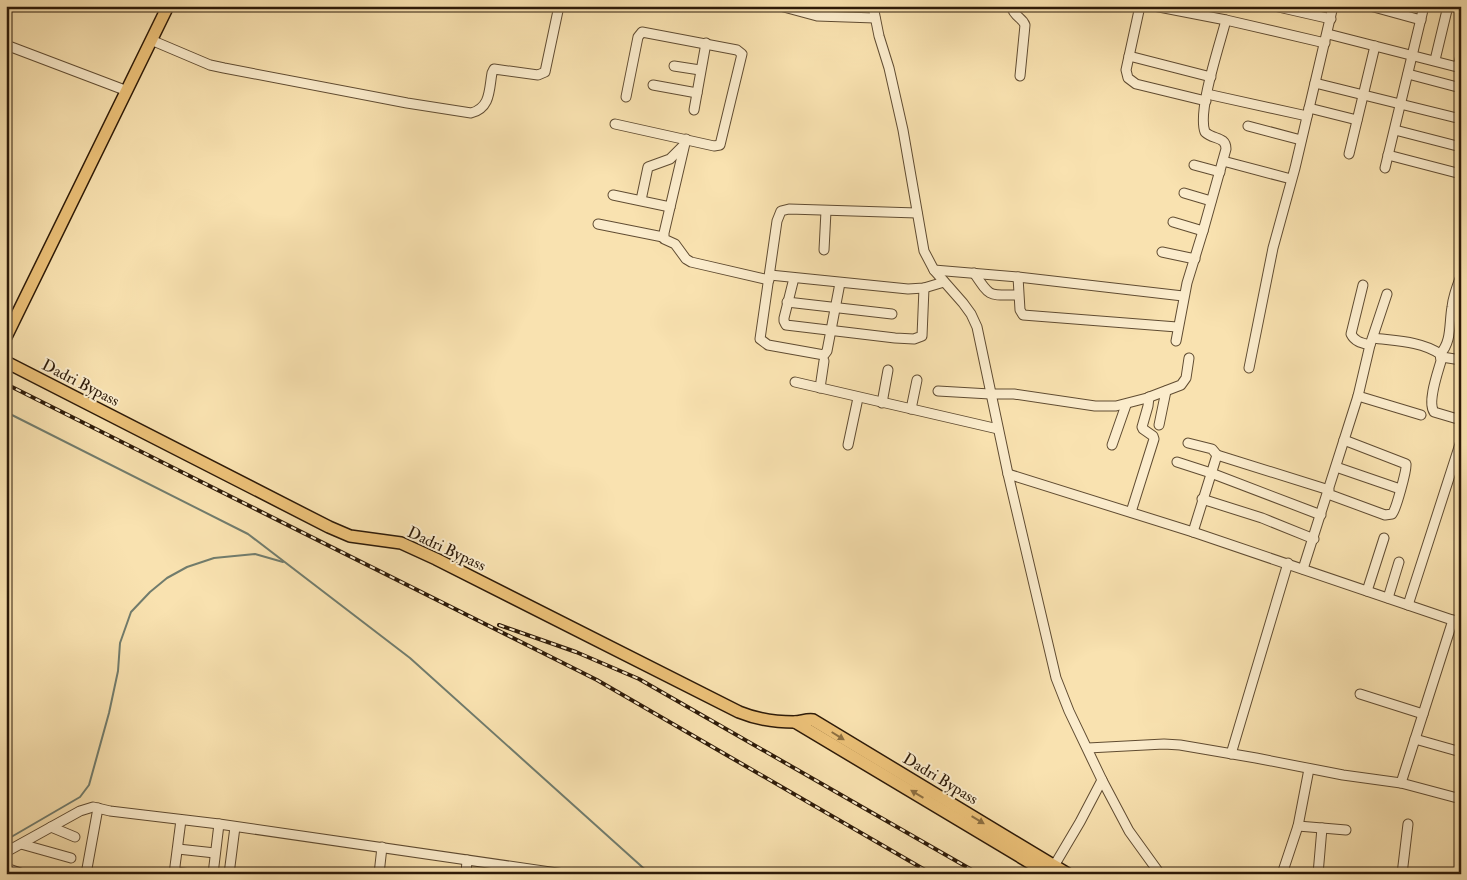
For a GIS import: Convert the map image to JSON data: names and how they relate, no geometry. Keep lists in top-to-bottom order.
{
  "streets": {
    "main road": ["Dadri Bypass"]
  }
}
